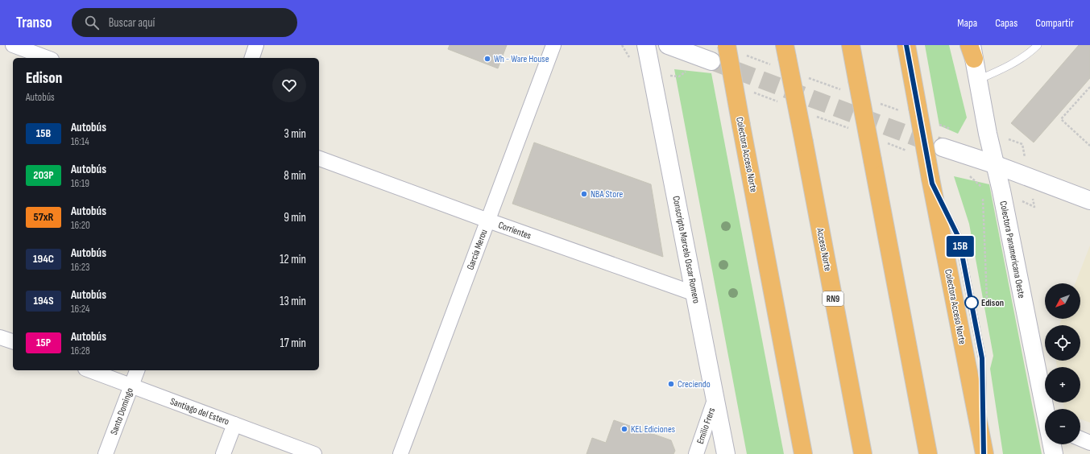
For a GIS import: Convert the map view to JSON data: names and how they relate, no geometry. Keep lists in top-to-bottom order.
{
  "streets": {
    "highway": ["Colectora Acceso Norte", "Acceso Norte", "RN9"],
    "street": [
      "Corrientes",
      "García Merou",
      "Conscripto Marcelo Oscar Romero",
      "Colectora Panamericana Oeste",
      "Santo Domingo",
      "Santiago del Estero",
      "Emilio Frers"
    ]
  },
  "crossings": [
    ["Corrientes", "García Merou"],
    ["Corrientes", "Conscripto Marcelo Oscar Romero"],
    ["Conscripto Marcelo Oscar Romero", "Emilio Frers"],
    ["Santo Domingo", "Santiago del Estero"]
  ],
  "places": [
    "Wh - Ware House",
    "NBA Store",
    "Edison",
    "Creciendo",
    "KEL Ediciones"
  ],
  "lines": ["bus line 15B"],
  "north": "bottom left",
  "page": {
    "header": "Transo",
    "search": "Buscar aquí",
    "nav": ["Mapa", "Capas", "Compartir"],
    "on_map": "15B",
    "heading": ["Edison", "Autobús"],
    "list": [
      {
        "mark": "15B",
        "name": "Autobús",
        "note": "16:14",
        "value": "3 min"
      },
      {
        "mark": "203P",
        "name": "Autobús",
        "note": "16:19",
        "value": "8 min"
      },
      {
        "mark": "57xR",
        "name": "Autobús",
        "note": "16:20",
        "value": "9 min"
      },
      {
        "mark": "194C",
        "name": "Autobús",
        "note": "16:23",
        "value": "12 min"
      },
      {
        "mark": "194S",
        "name": "Autobús",
        "note": "16:24",
        "value": "13 min"
      },
      {
        "mark": "15P",
        "name": "Autobús",
        "note": "16:28",
        "value": "17 min"
      }
    ],
    "map_buttons": ["+", "−"]
  }
}
